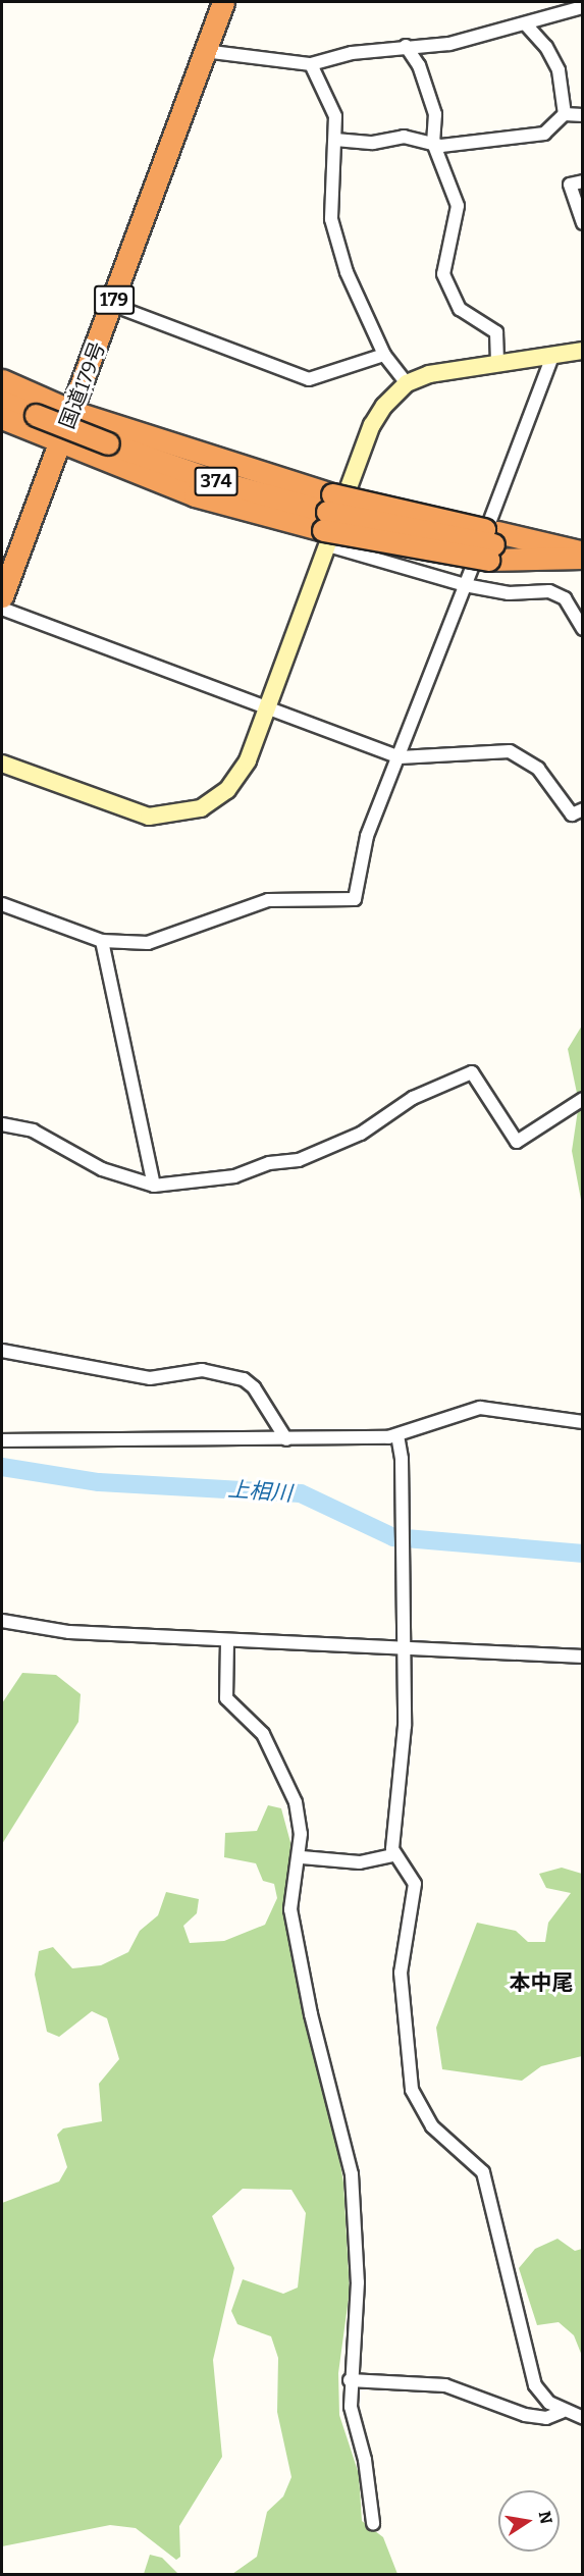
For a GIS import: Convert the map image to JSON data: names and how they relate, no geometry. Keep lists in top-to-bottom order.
{
  "streets": {
    "highway": ["179", "国道179号", "374"]
  },
  "districts": ["本中尾"],
  "water": ["上相川"],
  "north": "right"
}
